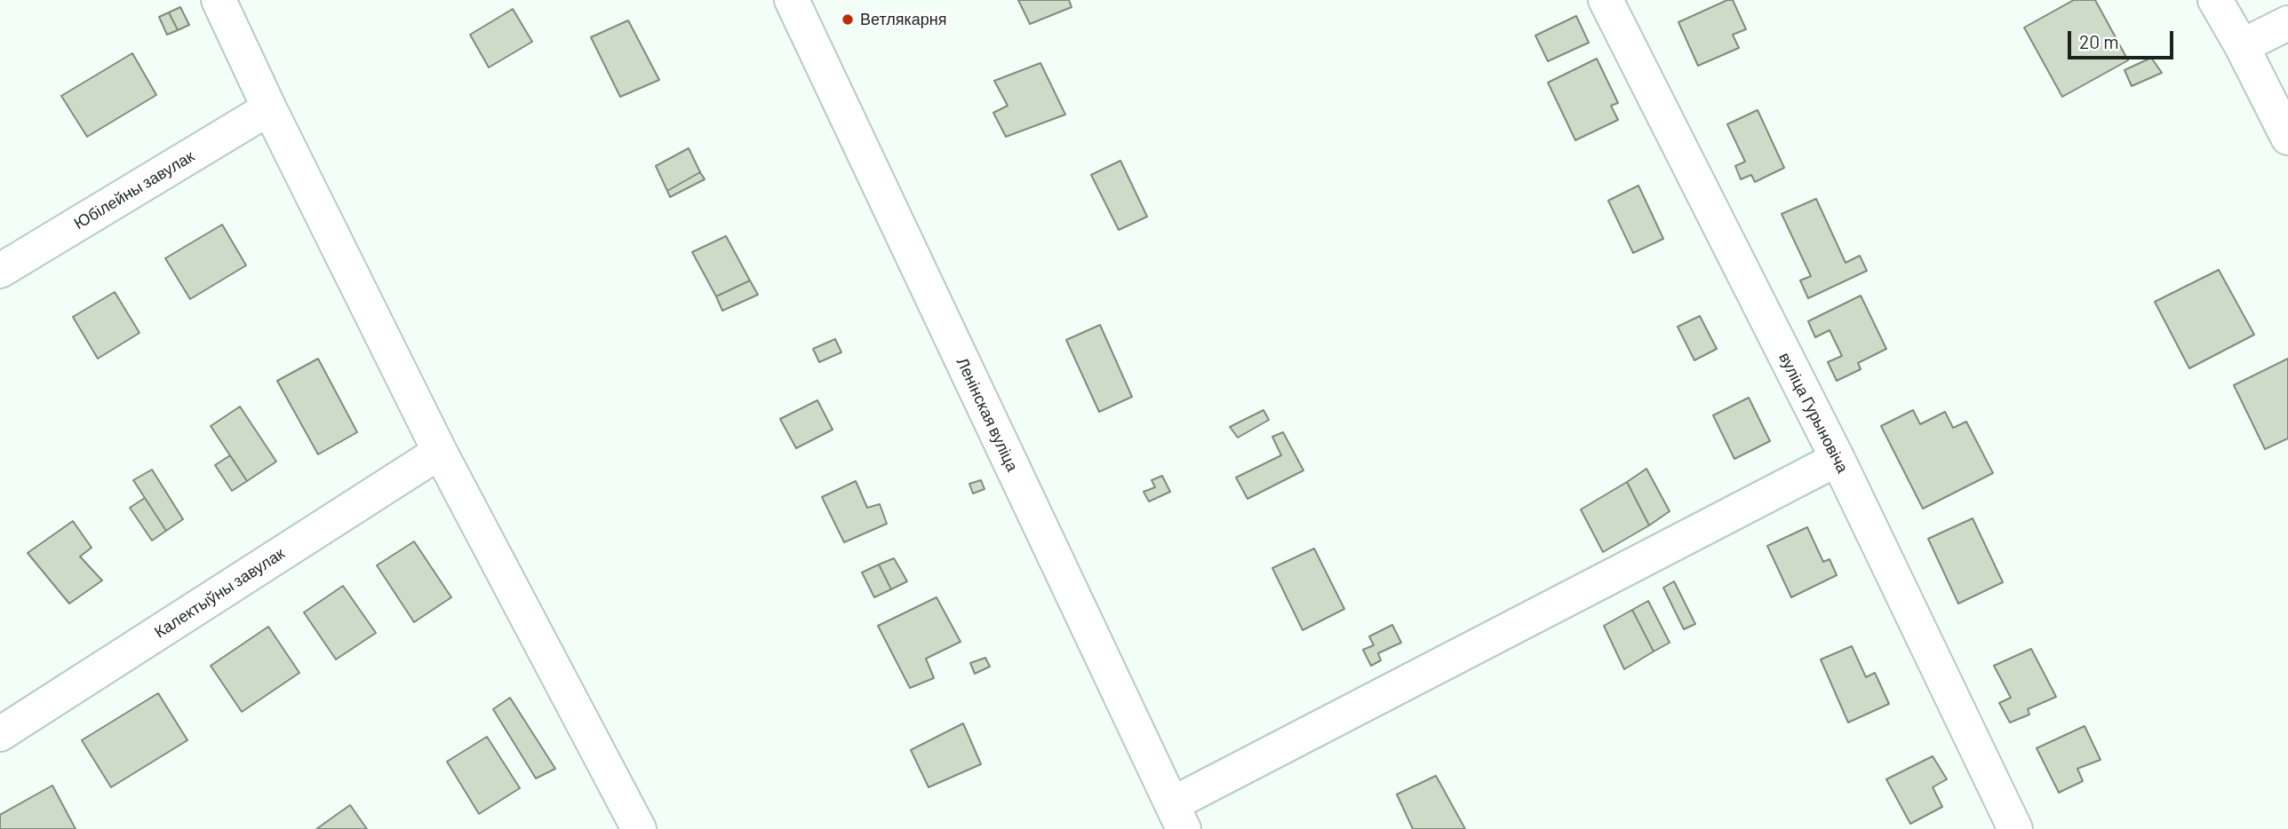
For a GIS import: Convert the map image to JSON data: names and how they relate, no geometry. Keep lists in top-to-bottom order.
{
  "streets": {
    "street": [
      "Юбілейны завулак",
      "вуліца Гурыновіча",
      "Ленінская вуліца",
      "Калектыўны завулак"
    ]
  },
  "places": ["Ветлякарня"],
  "scale_bar": "20 m"
}
